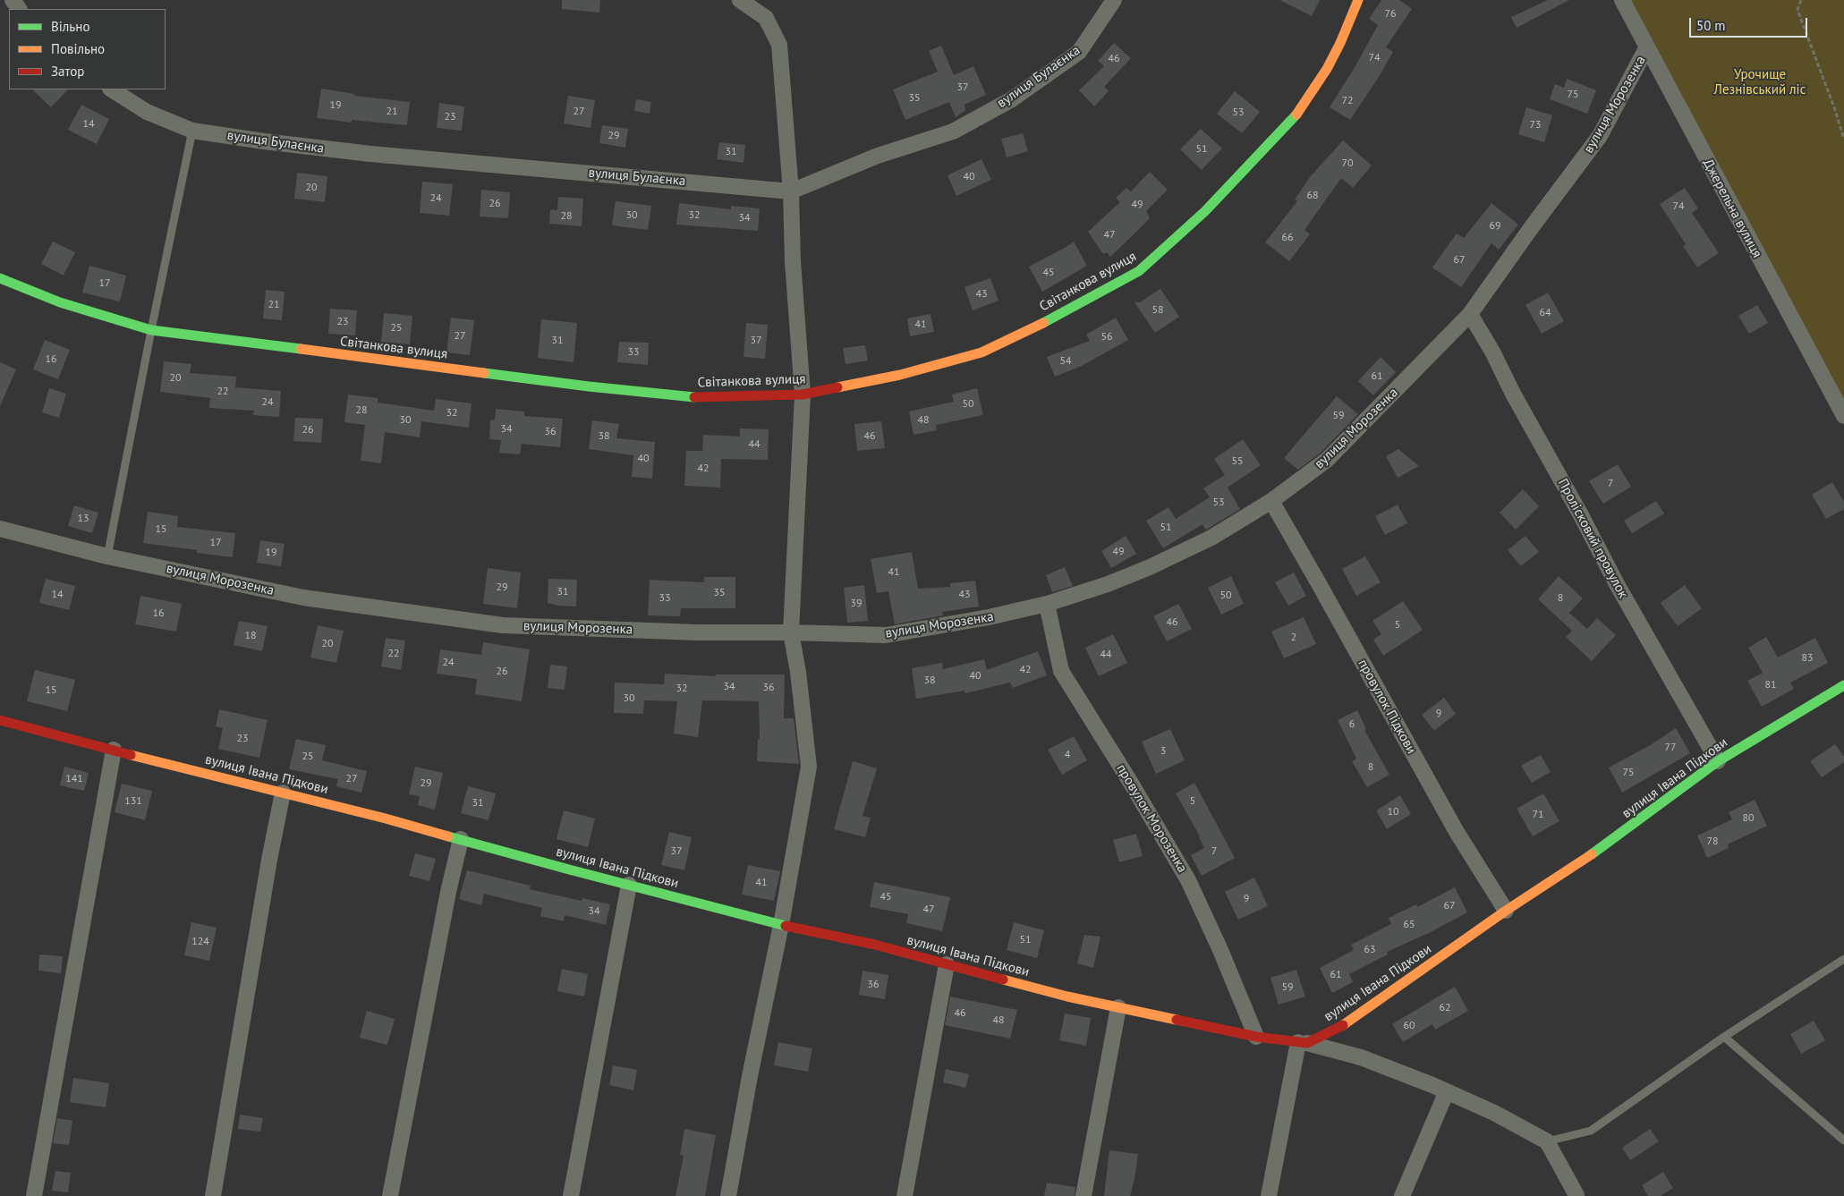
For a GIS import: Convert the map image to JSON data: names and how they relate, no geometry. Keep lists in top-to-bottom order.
{
  "streets": {
    "street": [
      "вулиця Булаєнка",
      "вулиця Морозенка",
      "Джерельна вулиця",
      "Світанкова вулиця",
      "Пролісковий провулок",
      "провулок Підкови",
      "вулиця Івана Підкови",
      "провулок Морозенка"
    ]
  },
  "crossings": [
    ["вулиця Морозенка", "Джерельна вулиця"],
    ["вулиця Морозенка", "Пролісковий провулок"],
    ["вулиця Морозенка", "провулок Підкови"],
    ["вулиця Морозенка", "провулок Морозенка"],
    ["Пролісковий провулок", "вулиця Івана Підкови"],
    ["провулок Підкови", "вулиця Івана Підкови"],
    ["вулиця Івана Підкови", "провулок Морозенка"]
  ],
  "parks": ["Урочище Лезнівський ліс"],
  "house_numbers": [
    "76",
    "74",
    "46",
    "37",
    "75",
    "35",
    "72",
    "19",
    "21",
    "27",
    "53",
    "23",
    "14",
    "73",
    "29",
    "51",
    "31",
    "70",
    "40",
    "20",
    "68",
    "24",
    "26",
    "49",
    "74",
    "30",
    "32",
    "28",
    "34",
    "69",
    "47",
    "66",
    "67",
    "45",
    "17",
    "43",
    "21",
    "58",
    "64",
    "23",
    "41",
    "25",
    "27",
    "56",
    "31",
    "37",
    "33",
    "16",
    "54",
    "61",
    "20",
    "22",
    "24",
    "50",
    "28",
    "32",
    "59",
    "30",
    "48",
    "34",
    "26",
    "36",
    "38",
    "46",
    "44",
    "40",
    "55",
    "42",
    "7",
    "53",
    "13",
    "51",
    "15",
    "17",
    "49",
    "19",
    "41",
    "29",
    "31",
    "35",
    "14",
    "43",
    "50",
    "33",
    "8",
    "39",
    "16",
    "46",
    "5",
    "18",
    "2",
    "20",
    "22",
    "44",
    "83",
    "24",
    "42",
    "26",
    "40",
    "38",
    "81",
    "34",
    "36",
    "32",
    "15",
    "30",
    "9",
    "6",
    "23",
    "77",
    "3",
    "4",
    "25",
    "8",
    "75",
    "141",
    "27",
    "29",
    "131",
    "5",
    "31",
    "10",
    "71",
    "80",
    "78",
    "37",
    "7",
    "41",
    "45",
    "9",
    "67",
    "47",
    "34",
    "65",
    "51",
    "124",
    "63",
    "61",
    "36",
    "59",
    "62",
    "46",
    "48",
    "60"
  ],
  "legend": ["Вільно", "Повільно", "Затор"],
  "scale_bar": "50 m"
}
